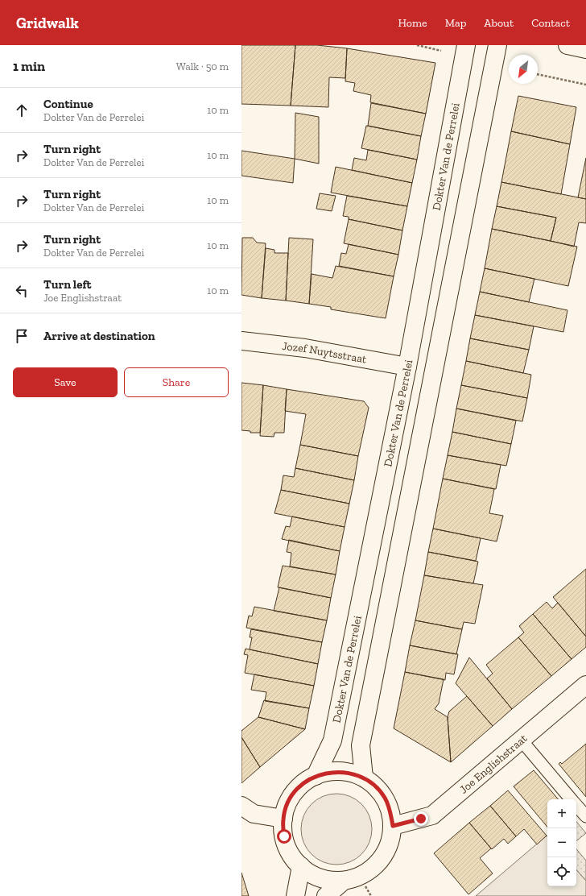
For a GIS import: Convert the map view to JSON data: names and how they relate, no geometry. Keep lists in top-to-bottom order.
{
  "streets": {
    "street": ["Dokter Van de Perrelei", "Jozef Nuytsstraat", "Joe Englishstraat"]
  },
  "crossings": [
    ["Dokter Van de Perrelei", "Jozef Nuytsstraat"],
    ["Dokter Van de Perrelei", "Joe Englishstraat"]
  ],
  "north": "bottom left",
  "page": {
    "header": "Gridwalk",
    "nav": [
      "Home",
      "Map",
      "About",
      "Contact"
    ],
    "heading": ["1 min", "Walk · 50 m"],
    "list": [
      ["Continue", "Dokter Van de Perrelei", "10 m"],
      ["Turn right", "Dokter Van de Perrelei", "10 m"],
      ["Turn right", "Dokter Van de Perrelei", "10 m"],
      ["Turn right", "Dokter Van de Perrelei", "10 m"],
      ["Turn left", "Joe Englishstraat", "10 m"],
      "Arrive at destination"
    ],
    "buttons": ["Save", "Share"],
    "map_buttons": ["+", "−"]
  }
}
